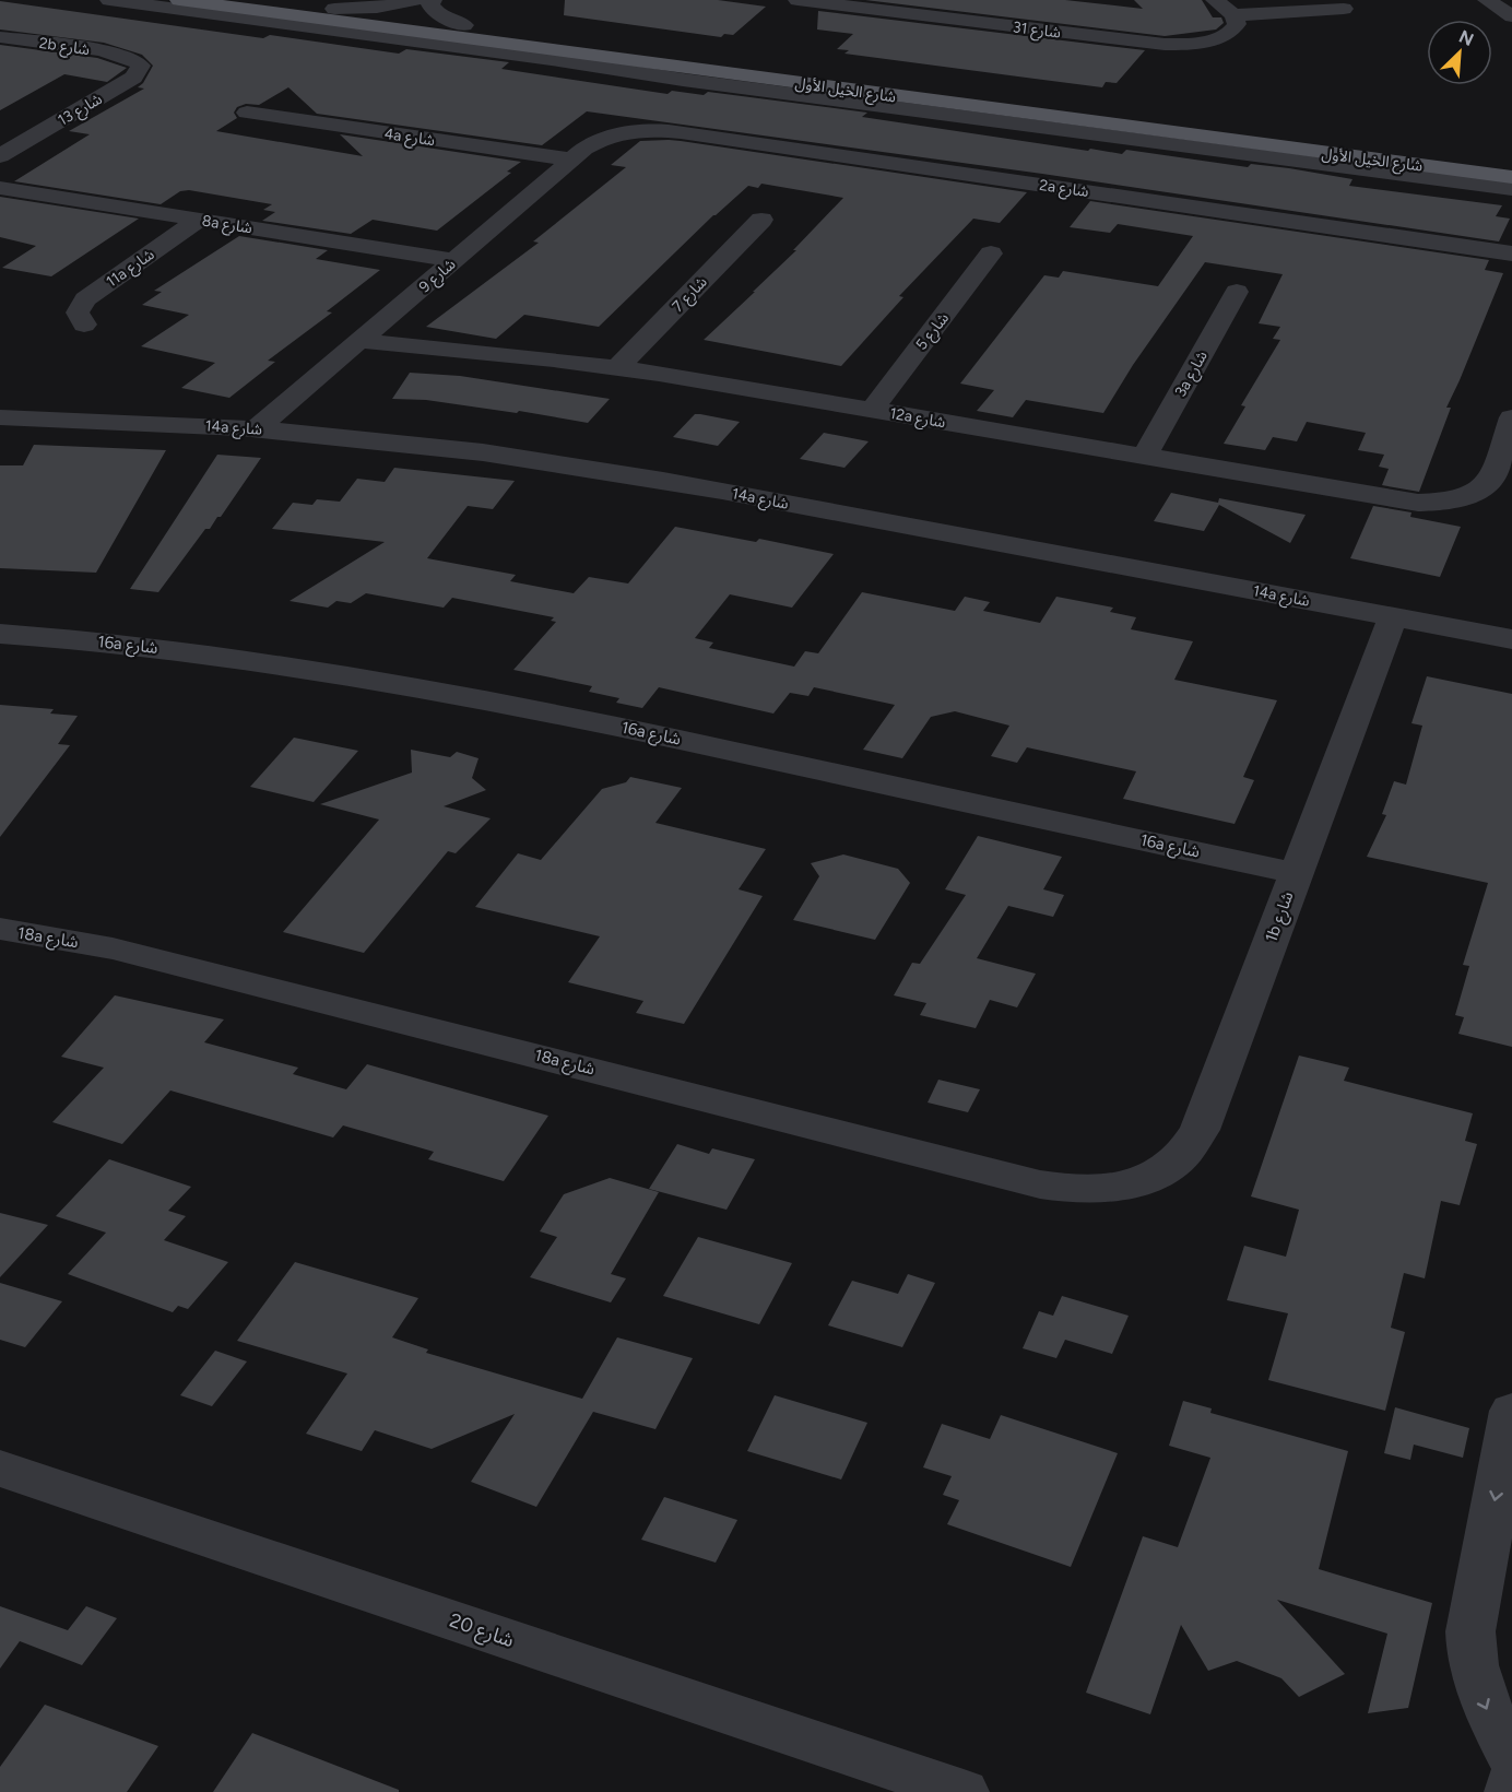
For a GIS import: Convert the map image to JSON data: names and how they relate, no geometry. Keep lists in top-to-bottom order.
{
  "streets": {
    "main road": ["شارع الخيل الأول"],
    "street": [
      "شارع 31",
      "2b شارع",
      "شارع 13",
      "4a شارع",
      "2a شارع",
      "8a شارع",
      "11a شارع",
      "شارع 9",
      "شارع 7",
      "شارع 5",
      "3a شارع",
      "12a شارع",
      "14a شارع",
      "16a شارع",
      "1b شارع",
      "18a شارع",
      "شارع 20"
    ]
  },
  "crossings": [
    ["2b شارع", "شارع 13"],
    ["4a شارع", "شارع 9"],
    ["2a شارع", "شارع 9"],
    ["8a شارع", "11a شارع"],
    ["8a شارع", "شارع 9"],
    ["شارع 9", "12a شارع"],
    ["شارع 9", "14a شارع"],
    ["شارع 7", "12a شارع"],
    ["شارع 5", "12a شارع"],
    ["3a شارع", "12a شارع"],
    ["14a شارع", "1b شارع"],
    ["16a شارع", "1b شارع"],
    ["1b شارع", "18a شارع"]
  ],
  "north": "top right"
}
